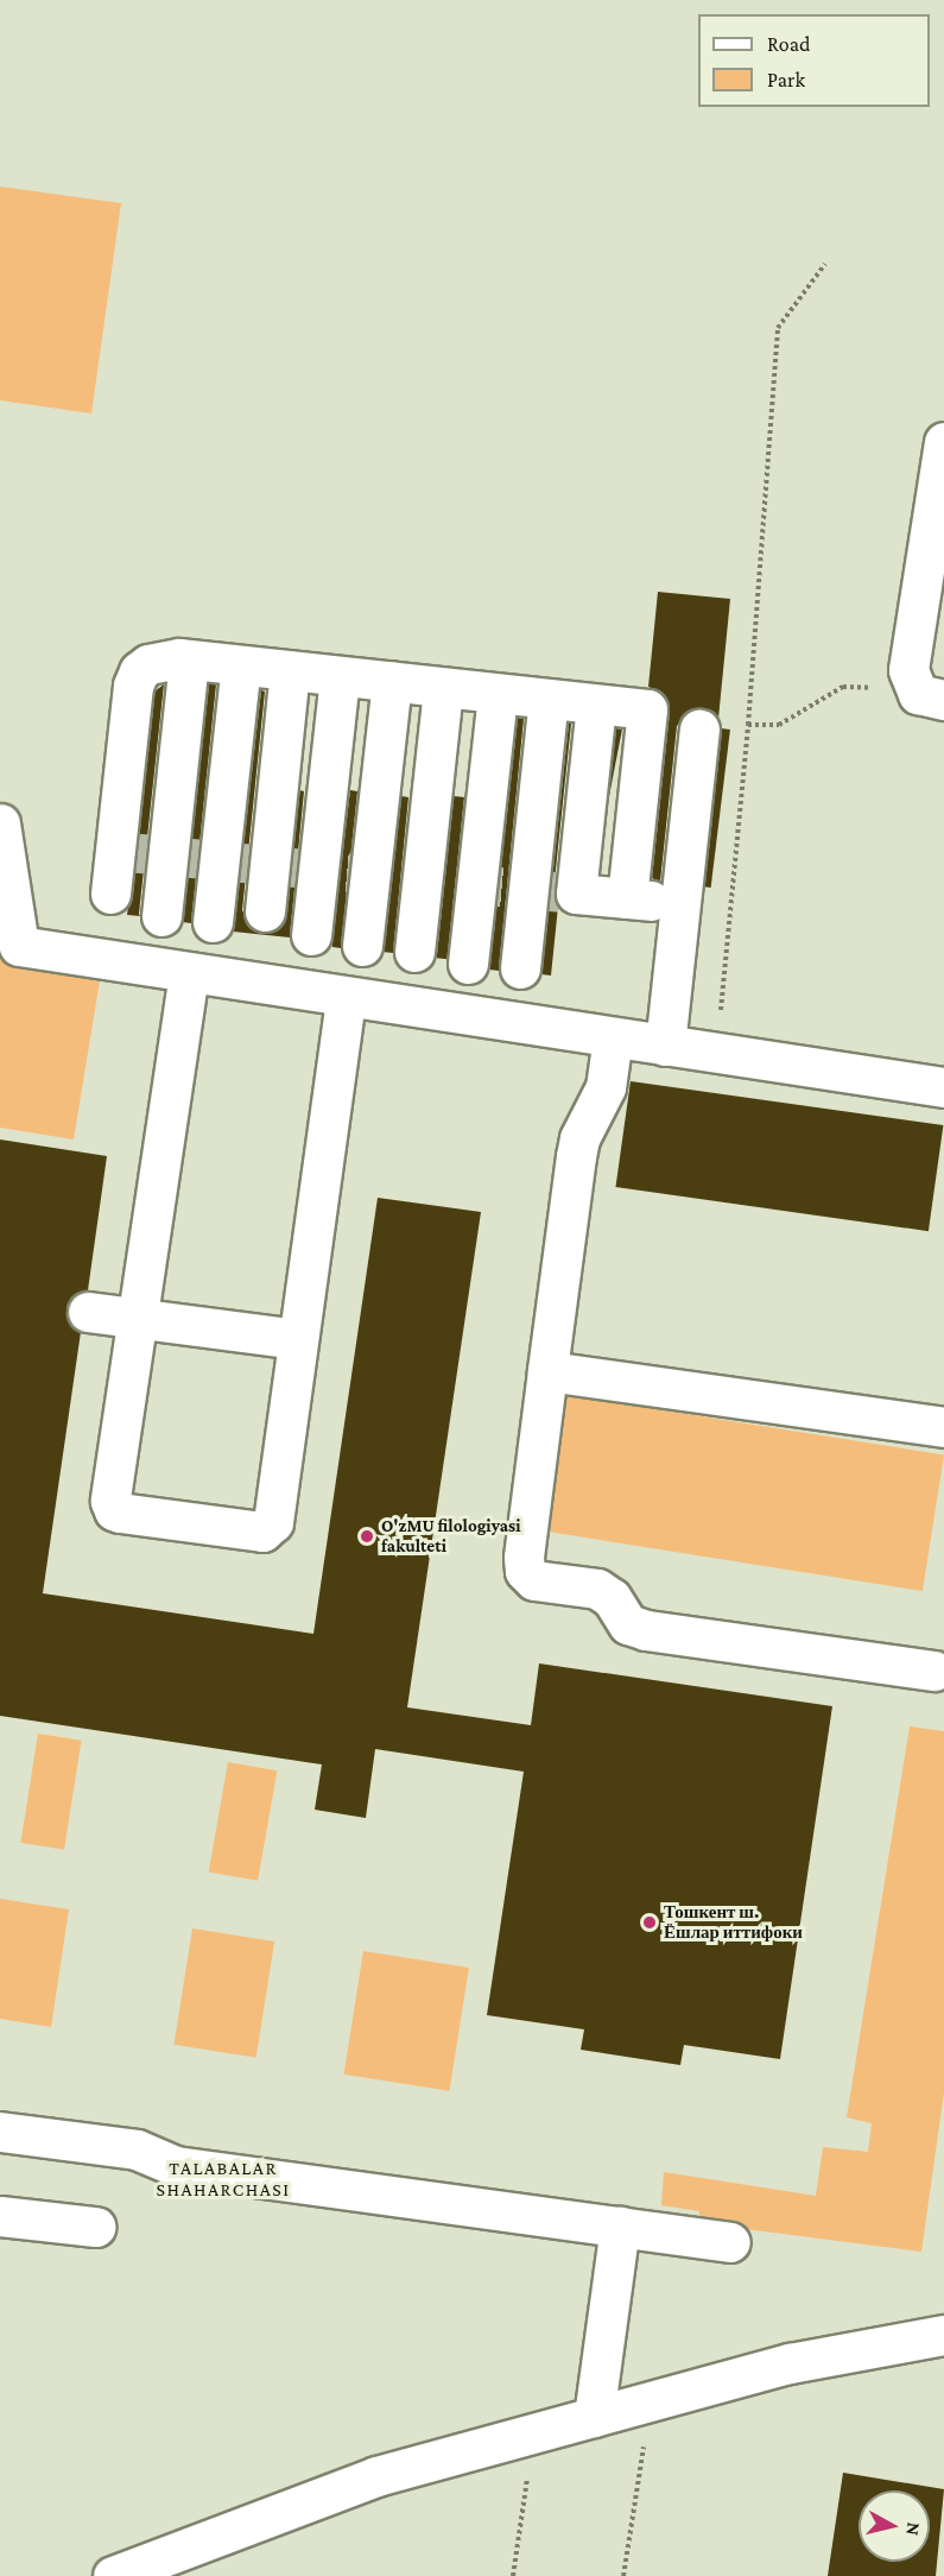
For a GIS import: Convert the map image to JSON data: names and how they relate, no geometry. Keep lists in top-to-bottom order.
{
  "districts": ["TALABALAR SHAHARCHASI"],
  "places": ["O'zMU filologiyasi fakulteti", "Тошкент ш. Ёшлар иттифоки"],
  "legend": ["Road", "Park"],
  "north": "right"
}
